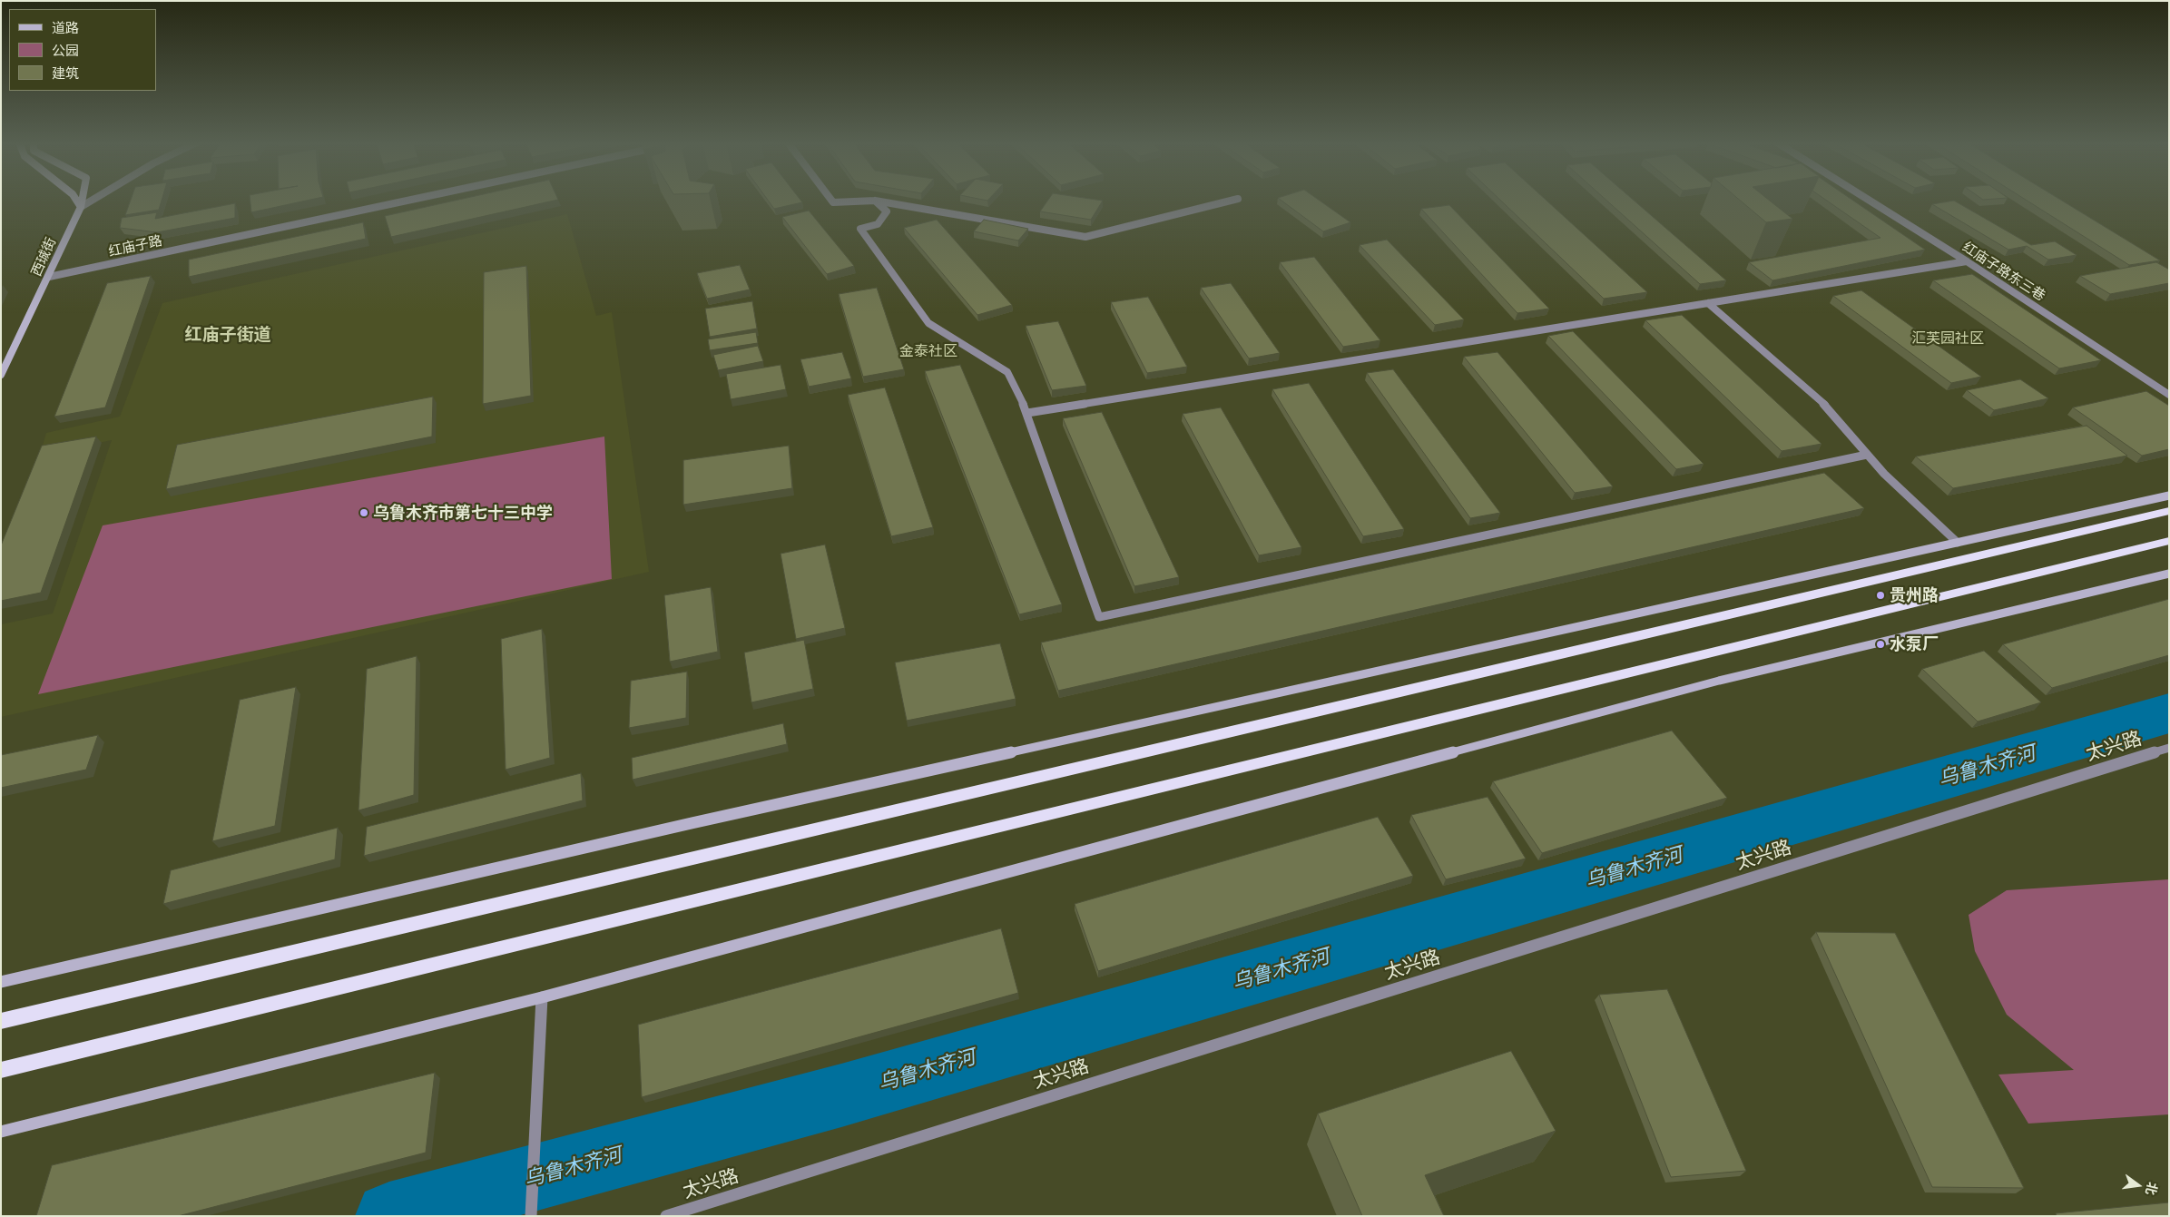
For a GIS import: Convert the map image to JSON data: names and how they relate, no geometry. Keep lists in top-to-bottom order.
{
  "streets": {
    "main road": ["西珹街"],
    "street": ["红庙子路", "红庙子路东三巷", "太兴路"]
  },
  "crossings": [
    ["红庙子路", "西珹街"]
  ],
  "districts": ["红庙子街道", "汇芙园社区", "金泰社区"],
  "water": ["乌鲁木齐河"],
  "places": ["乌鲁木齐市第七十三中学", "贵州路", "水泵厂"],
  "legend": ["道路", "公园", "建筑"],
  "north": "right"
}
